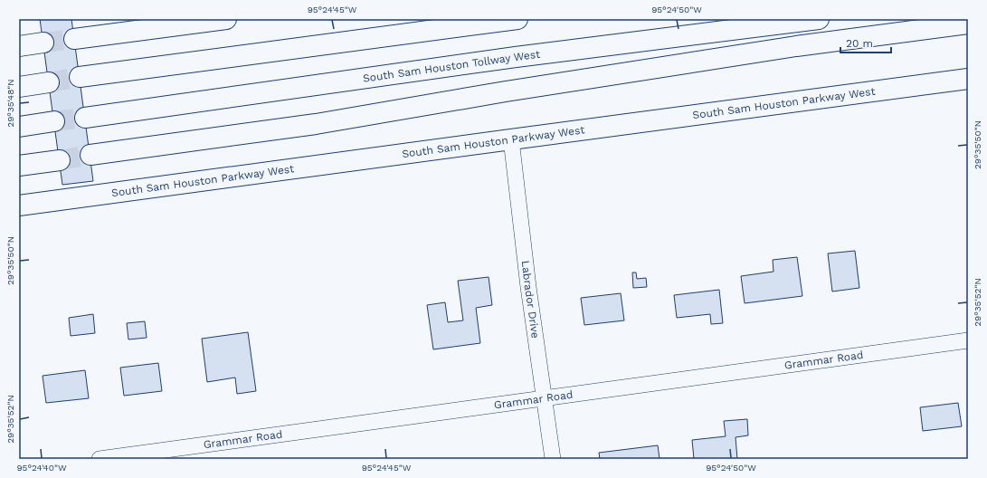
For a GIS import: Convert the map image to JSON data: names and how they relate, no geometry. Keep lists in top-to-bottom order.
{
  "streets": {
    "main road": ["South Sam Houston Tollway West", "South Sam Houston Parkway West"],
    "street": ["Labrador Drive", "Grammar Road"]
  },
  "crossings": [
    ["South Sam Houston Parkway West", "Labrador Drive"],
    ["Labrador Drive", "Grammar Road"]
  ],
  "scale_bar": "20 m",
  "coordinates": [
    "95°24'45\"W",
    "95°24'50\"W",
    "29°35'48\"N",
    "29°35'50\"N",
    "29°35'52\"N",
    "95°24'40\"W"
  ]
}
